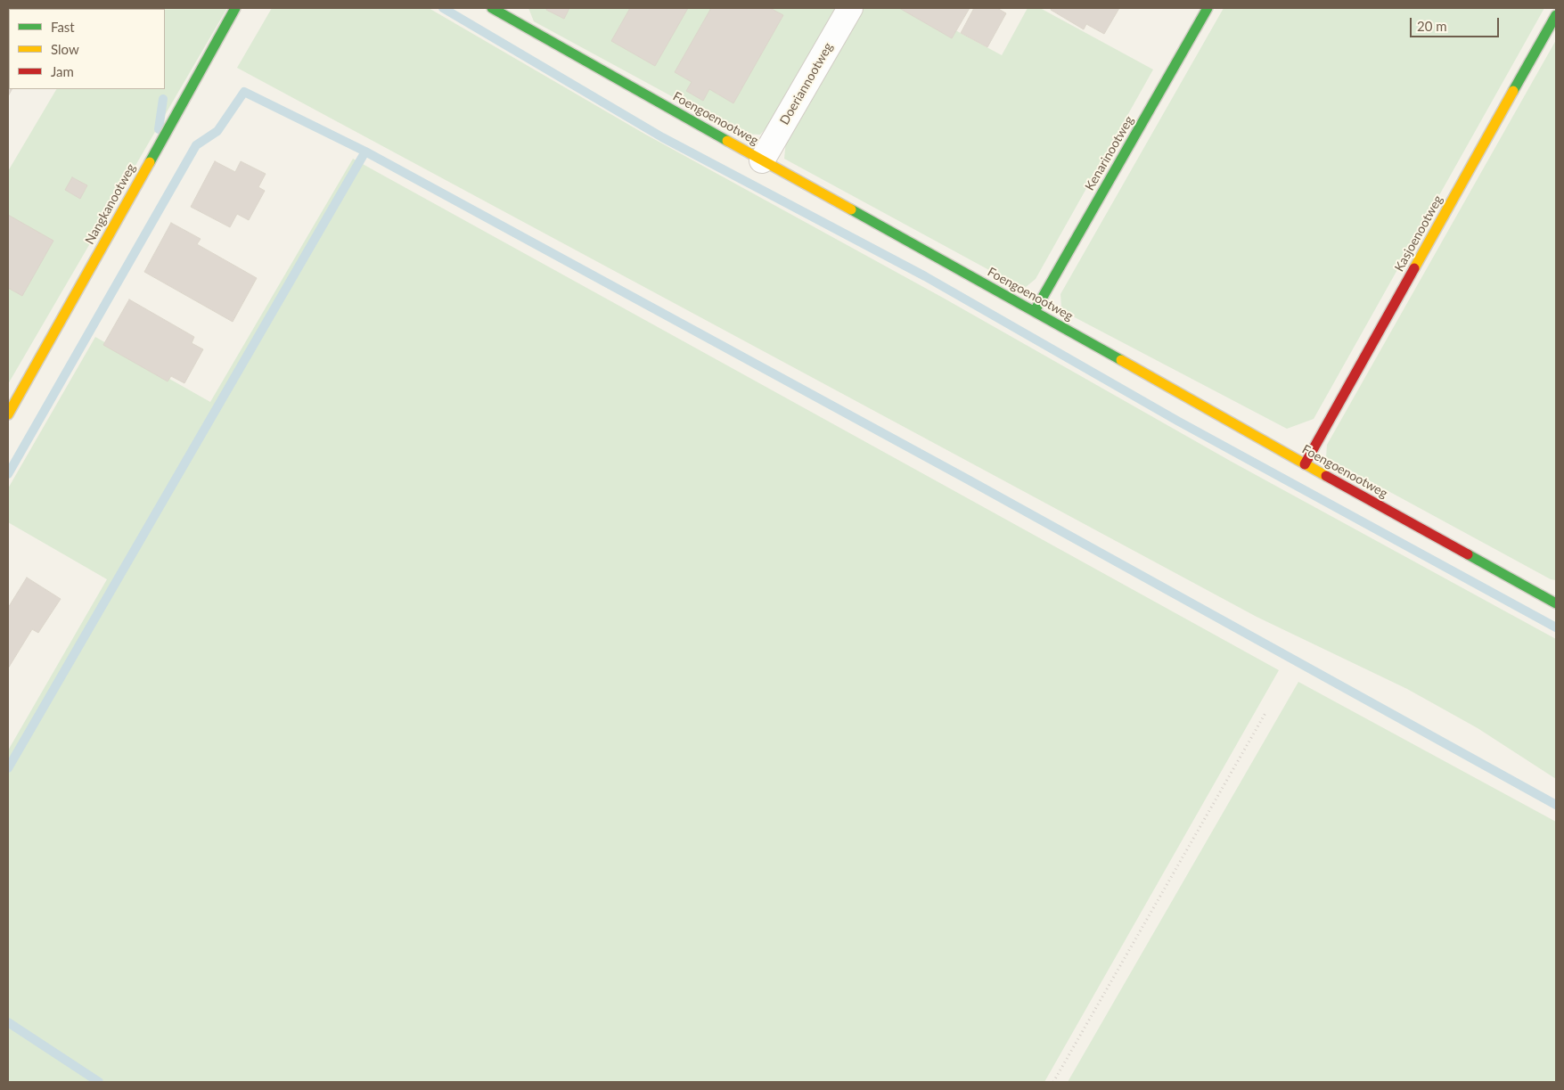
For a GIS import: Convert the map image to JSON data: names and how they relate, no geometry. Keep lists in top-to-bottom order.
{
  "streets": {
    "street": [
      "Doeriannootweg",
      "Foengoenootweg",
      "Kenarinootweg",
      "Nangkanootweg",
      "Kasjoenootweg"
    ]
  },
  "crossings": [
    ["Doeriannootweg", "Foengoenootweg"],
    ["Foengoenootweg", "Kenarinootweg"],
    ["Foengoenootweg", "Kasjoenootweg"]
  ],
  "legend": ["Fast", "Slow", "Jam"],
  "scale_bar": "20 m"
}
